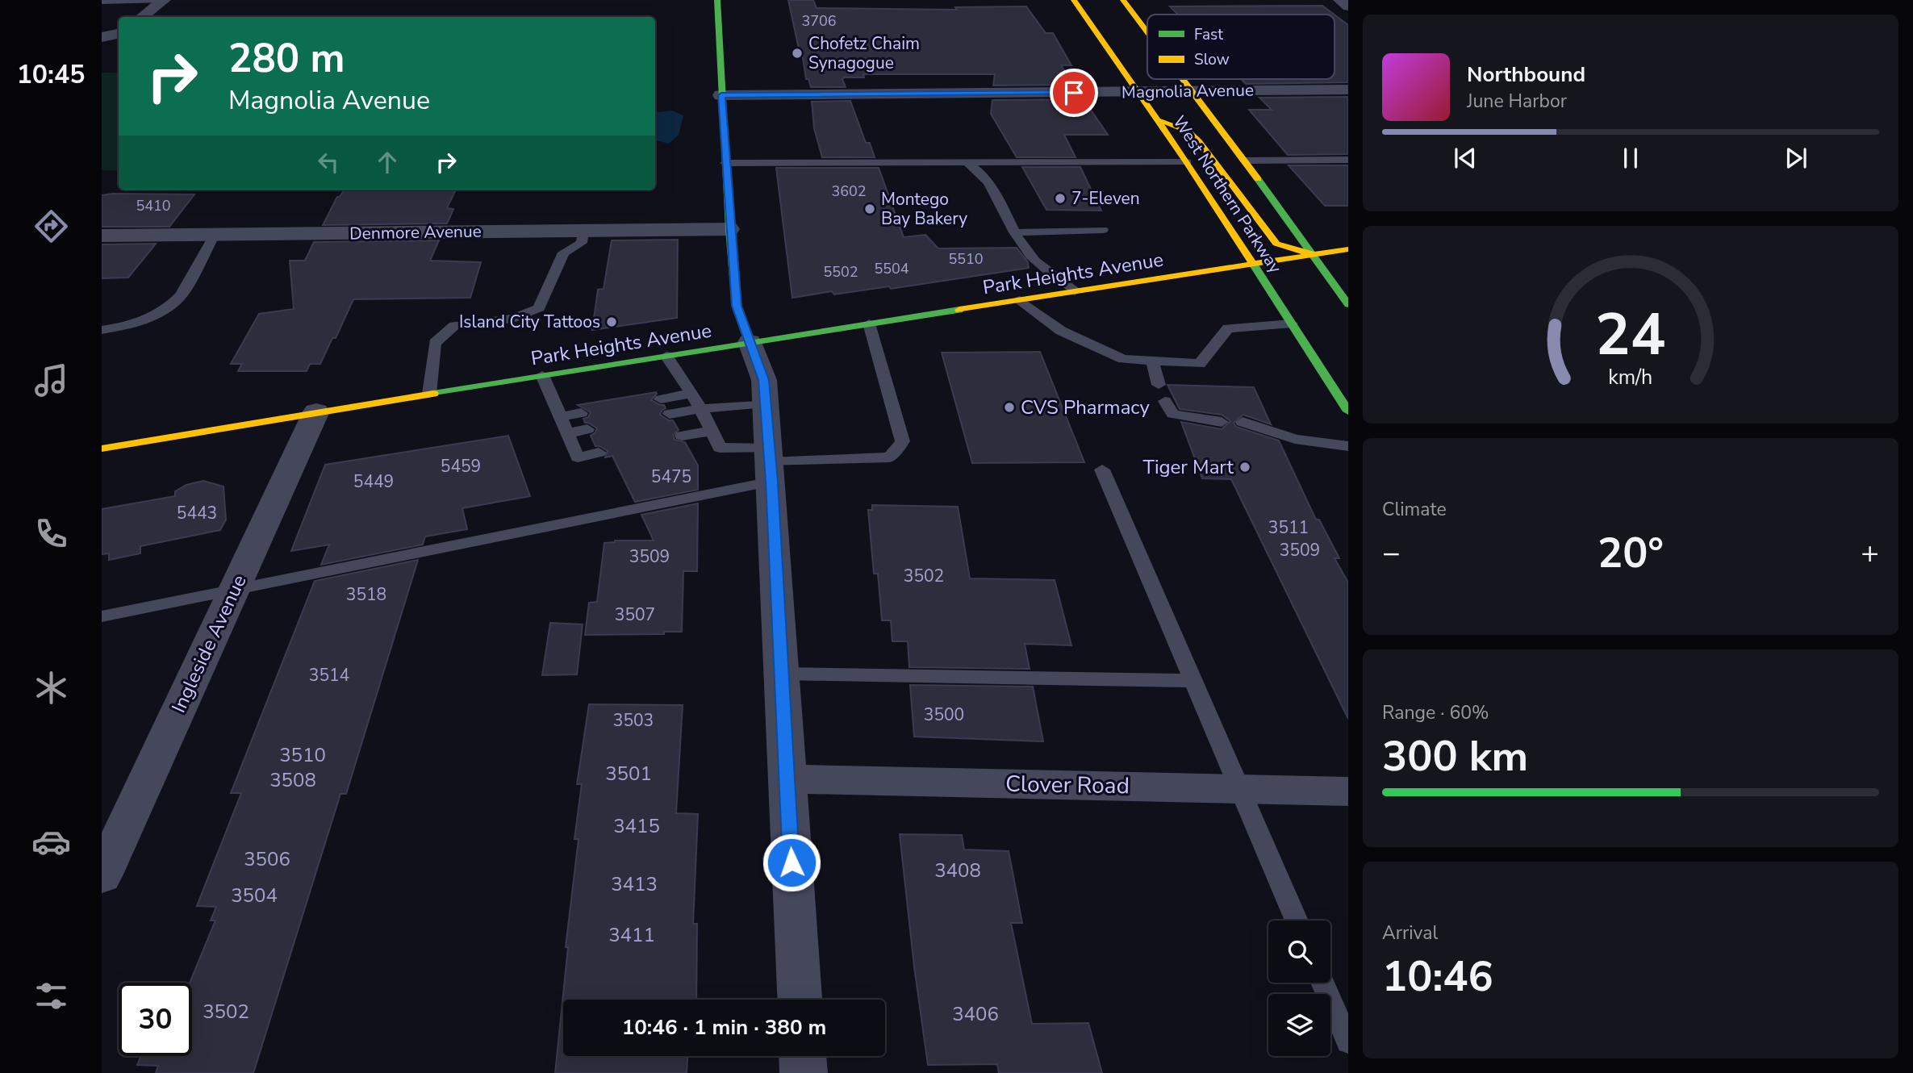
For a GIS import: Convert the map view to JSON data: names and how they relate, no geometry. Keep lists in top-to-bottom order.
{
  "streets": {
    "main road": ["West Northern Parkway", "Park Heights Avenue"],
    "street": [
      "Magnolia Avenue",
      "Denmore Avenue",
      "Ingleside Avenue",
      "Clover Road"
    ]
  },
  "crossings": [
    ["Magnolia Avenue", "West Northern Parkway"],
    ["West Northern Parkway", "Park Heights Avenue"],
    ["Park Heights Avenue", "Ingleside Avenue"]
  ],
  "places": [
    "Chofetz Chaim Synagogue",
    "7-Eleven",
    "Montego Bay Bakery",
    "Island City Tattoos",
    "CVS Pharmacy",
    "Tiger Mart"
  ],
  "house_numbers": [
    "3706",
    "3602",
    "5410",
    "5510",
    "5504",
    "5502",
    "5459",
    "5475",
    "5449",
    "5443",
    "3511",
    "3509",
    "3509",
    "3502",
    "3518",
    "3507",
    "3514",
    "3500",
    "3503",
    "3510",
    "3501",
    "3508",
    "3415",
    "3506",
    "3408",
    "3413",
    "3504",
    "3411",
    "3502",
    "3406"
  ],
  "legend": ["Fast", "Slow"],
  "page": {
    "tabs": "10:45",
    "turn": ["280 m", "Magnolia Avenue"],
    "song": ["Northbound", "June Harbor"],
    "tile": [
      "Climate",
      ["Range · 60%", "300 km"],
      ["Arrival", "10:46"]
    ],
    "heat": ["−", "20°", "+"],
    "limit": "30",
    "trip": "10:46 · 1 min · 380 m",
    "gauge": ["24", "km/h"]
  }
}
